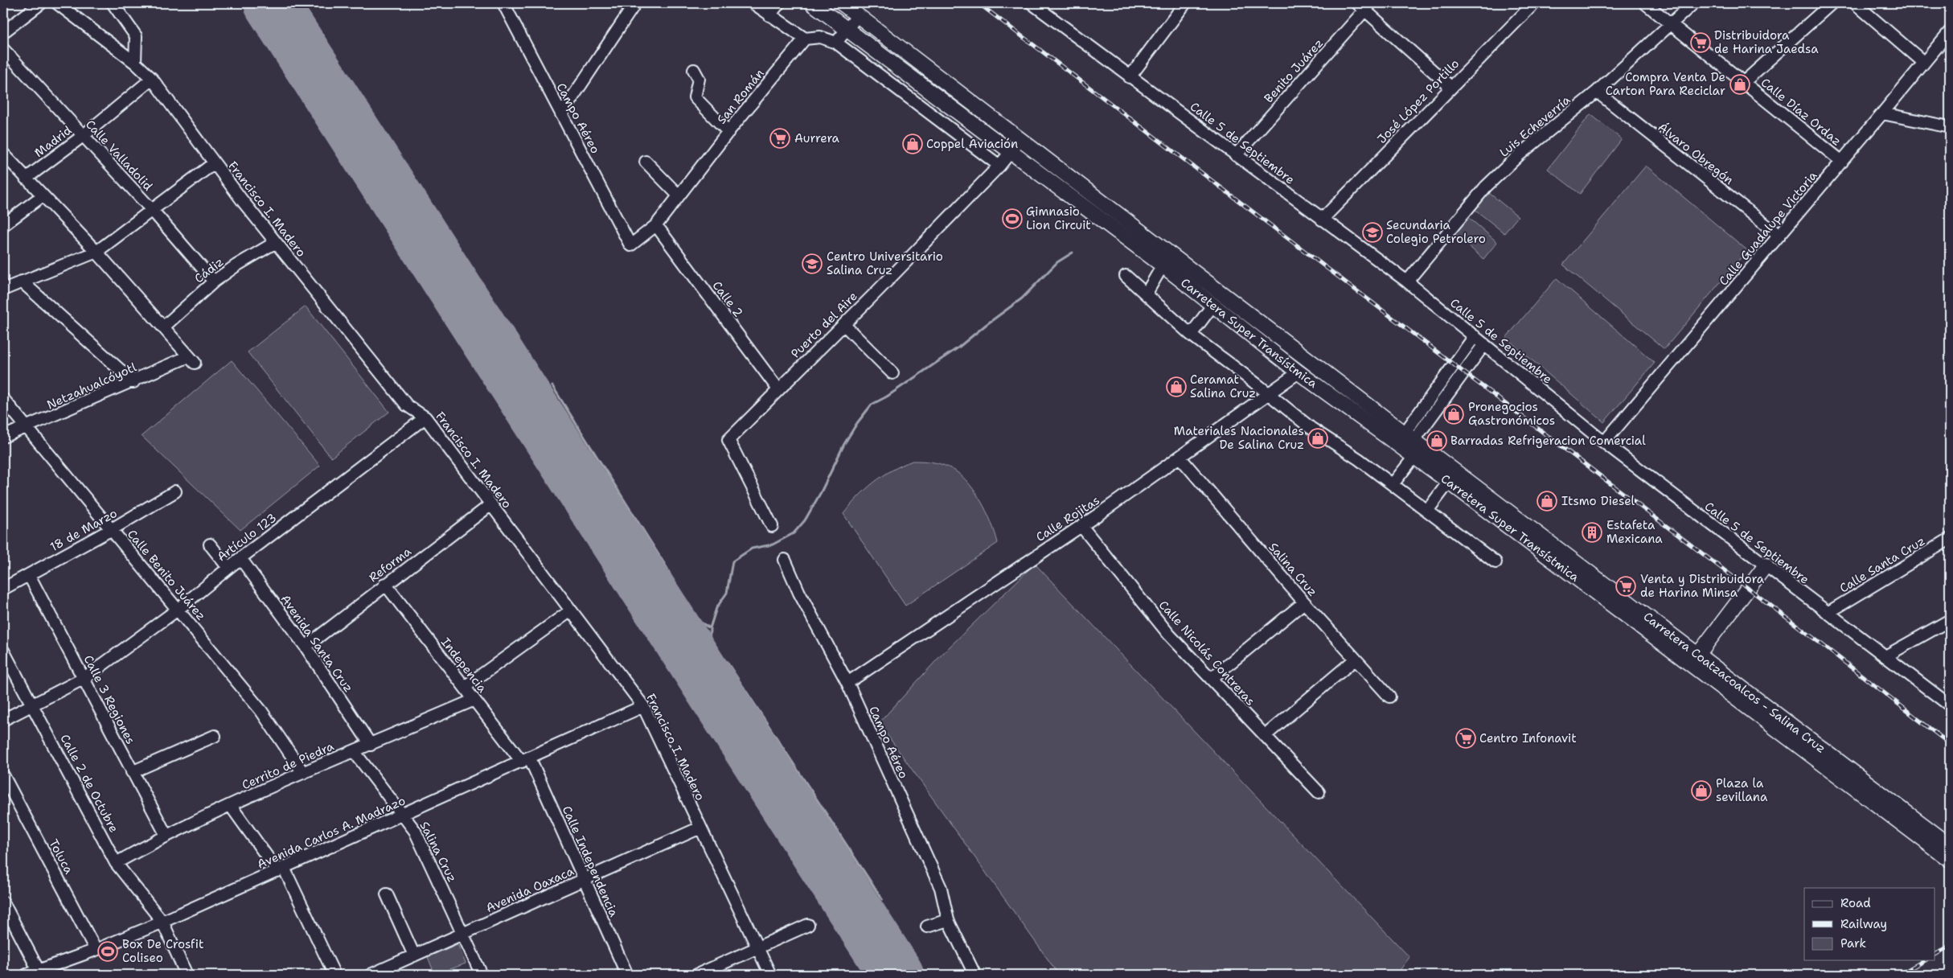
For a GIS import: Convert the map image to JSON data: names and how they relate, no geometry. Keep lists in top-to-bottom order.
{
  "streets": {
    "main road": ["Carretera Super Transístmica", "Carretera Coatzacoalcos - Salina Cruz"],
    "street": [
      "Benito Juárez",
      "San Román",
      "José López Portillo",
      "Calle Díaz Ordaz",
      "Campo Aéreo",
      "Luis Echeverría",
      "Madrid",
      "Calle 5 de Septiembre",
      "Álvaro Obregón",
      "Calle Valladolid",
      "Francisco I. Madero",
      "Calle Guadalupe Victoria",
      "Cádiz",
      "Calle 2",
      "Puerto del Aire",
      "Netzahualcóyotl",
      "Calle Rojitas",
      "18 de Marzo",
      "Artículo 123",
      "Reforma",
      "Calle Santa Cruz",
      "Salina Cruz",
      "Calle Benito Juárez",
      "Avenida Santa Cruz",
      "Calle Nicolás Contreras",
      "Indepencia",
      "Calle 3 Regiones",
      "Cerrito de Piedra",
      "Calle 2 de Octubre",
      "Avenida Carlos A. Madrazo",
      "Toluca",
      "Calle Independencia",
      "Avenida Oaxaca"
    ]
  },
  "crossings": [
    ["Benito Juárez", "Calle 5 de Septiembre"],
    ["San Román", "Campo Aéreo"],
    ["San Román", "Calle 2"],
    ["José López Portillo", "Calle 5 de Septiembre"],
    ["Calle Díaz Ordaz", "Luis Echeverría"],
    ["Calle Díaz Ordaz", "Calle Guadalupe Victoria"],
    ["Campo Aéreo", "Calle Rojitas"],
    ["Luis Echeverría", "Calle 5 de Septiembre"],
    ["Luis Echeverría", "Álvaro Obregón"],
    ["Madrid", "Calle Valladolid"],
    ["Madrid", "Francisco I. Madero"],
    ["Calle 5 de Septiembre", "Calle Guadalupe Victoria"],
    ["Calle 5 de Septiembre", "Calle Santa Cruz"],
    ["Álvaro Obregón", "Calle Guadalupe Victoria"],
    ["Calle Valladolid", "Cádiz"],
    ["Francisco I. Madero", "Cádiz"],
    ["Francisco I. Madero", "Artículo 123"],
    ["Francisco I. Madero", "Reforma"],
    ["Francisco I. Madero", "Avenida Carlos A. Madrazo"],
    ["Francisco I. Madero", "Avenida Oaxaca"],
    ["Cádiz", "Netzahualcóyotl"],
    ["Calle 2", "Puerto del Aire"],
    ["Puerto del Aire", "Carretera Super Transístmica"],
    ["Carretera Super Transístmica", "Calle Rojitas"],
    ["Carretera Super Transístmica", "Carretera Coatzacoalcos - Salina Cruz"],
    ["Netzahualcóyotl", "Calle Benito Juárez"],
    ["Calle Rojitas", "Salina Cruz"],
    ["Calle Rojitas", "Calle Nicolás Contreras"],
    ["18 de Marzo", "Calle Benito Juárez"],
    ["18 de Marzo", "Calle 3 Regiones"],
    ["Artículo 123", "Calle Benito Juárez"],
    ["Artículo 123", "Avenida Santa Cruz"],
    ["Artículo 123", "Calle 3 Regiones"],
    ["Artículo 123", "Calle 2 de Octubre"],
    ["Reforma", "Avenida Santa Cruz"],
    ["Reforma", "Indepencia"],
    ["Salina Cruz", "Cerrito de Piedra"],
    ["Salina Cruz", "Avenida Carlos A. Madrazo"],
    ["Salina Cruz", "Avenida Oaxaca"],
    ["Calle Benito Juárez", "Cerrito de Piedra"],
    ["Avenida Santa Cruz", "Cerrito de Piedra"],
    ["Indepencia", "Cerrito de Piedra"],
    ["Indepencia", "Avenida Carlos A. Madrazo"],
    ["Indepencia", "Calle Independencia"],
    ["Calle 3 Regiones", "Cerrito de Piedra"],
    ["Cerrito de Piedra", "Calle 2 de Octubre"],
    ["Calle 2 de Octubre", "Avenida Carlos A. Madrazo"],
    ["Avenida Carlos A. Madrazo", "Toluca"],
    ["Avenida Carlos A. Madrazo", "Calle Independencia"],
    ["Calle Independencia", "Avenida Oaxaca"]
  ],
  "places": {
    "supermarket": [
      "Distribuidora de Harina Jaedsa",
      "Aurrera",
      "Venta y Distribuidora de Harina Minsa",
      "Centro Infonavit"
    ],
    "shop": [
      "Compra Venta De Carton Para Reciclar",
      "Coppel Aviación",
      "Ceramat Salina Cruz",
      "Pronegocios Gastronómicos",
      "Materiales Nacionales De Salina Cruz",
      "Barradas Refrigeracion Comercial",
      "Itsmo Diesel",
      "Plaza la sevillana"
    ],
    "sports": ["Gimnasio Lion Circuit", "Box De Crosfit Coliseo"],
    "school or university": ["Secundaria Colegio Petrolero", "Centro Universitario Salina Cruz"],
    "building": ["Estafeta Mexicana"]
  },
  "legend": ["Road", "Railway", "Park"]
}
